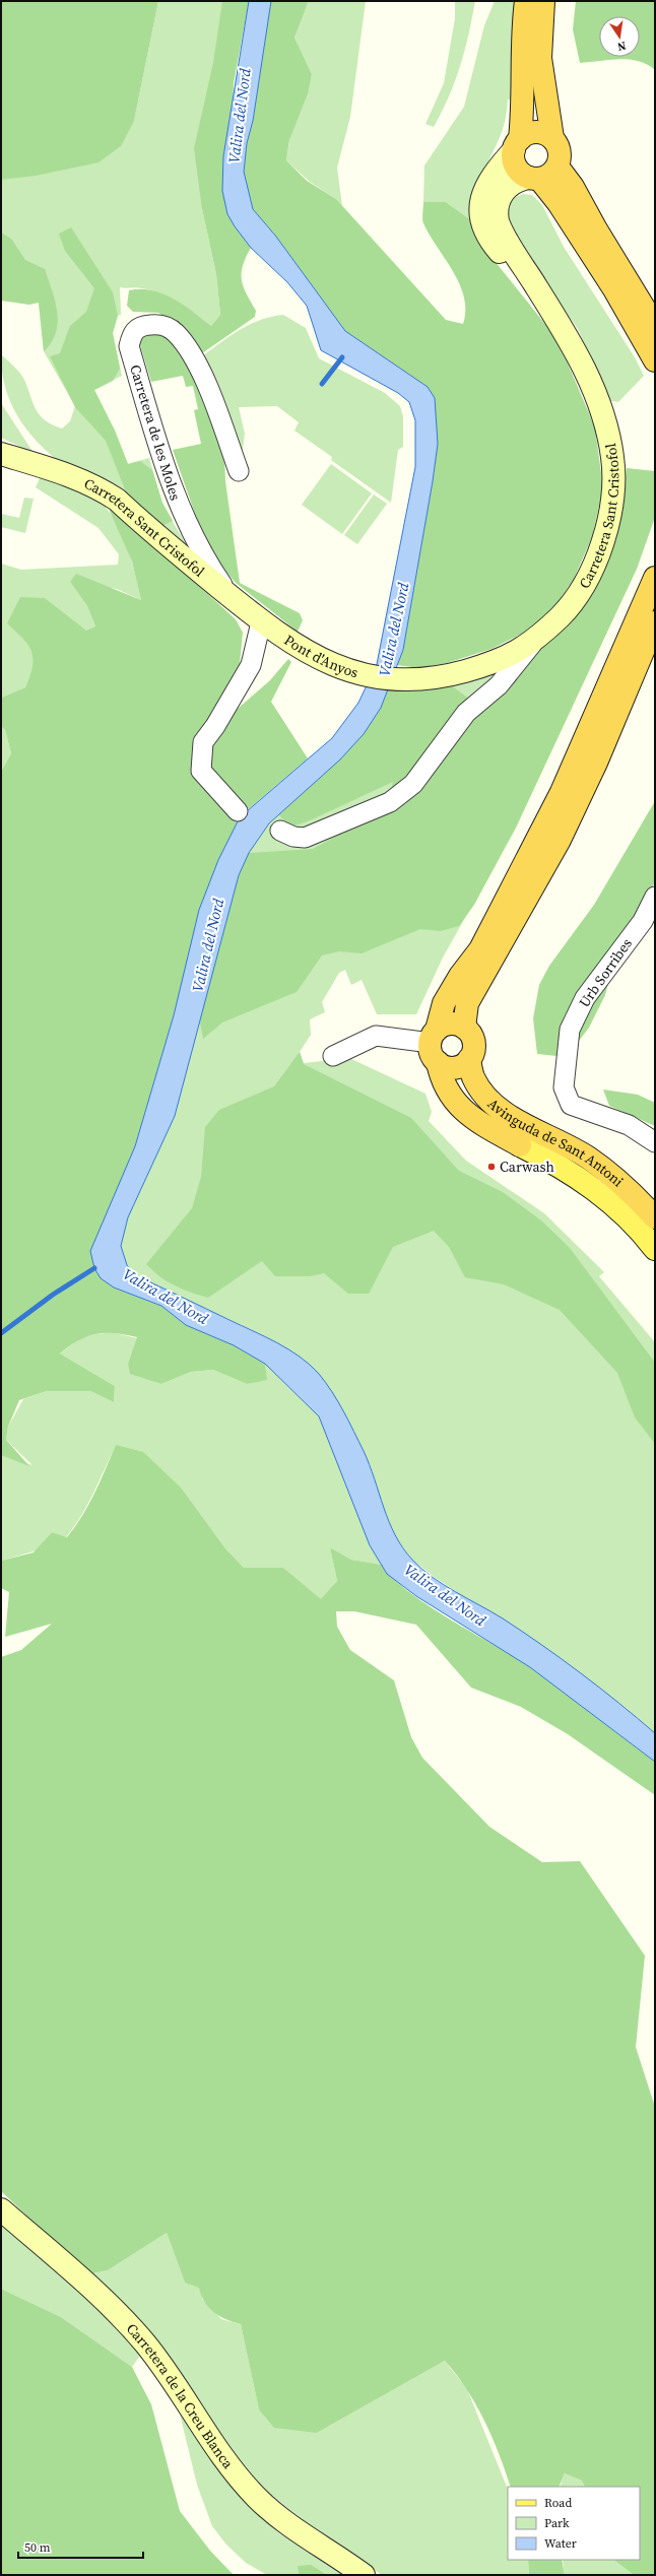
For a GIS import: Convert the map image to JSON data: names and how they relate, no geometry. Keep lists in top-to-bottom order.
{
  "streets": {
    "highway": ["Avinguda de Sant Antoni"],
    "main road": ["Carretera Sant Cristofol", "Pont d'Anyos", "Carretera de la Creu Blanca"],
    "street": ["Carretera de les Moles", "Urb Sorribes"]
  },
  "crossings": [
    ["Carretera de les Moles", "Carretera Sant Cristofol"],
    ["Carretera Sant Cristofol", "Pont d'Anyos"]
  ],
  "water": ["Valira del Nord"],
  "places": ["Carwash"],
  "legend": ["Road", "Park", "Water"],
  "scale_bar": "50 m",
  "north": "bottom"
}
